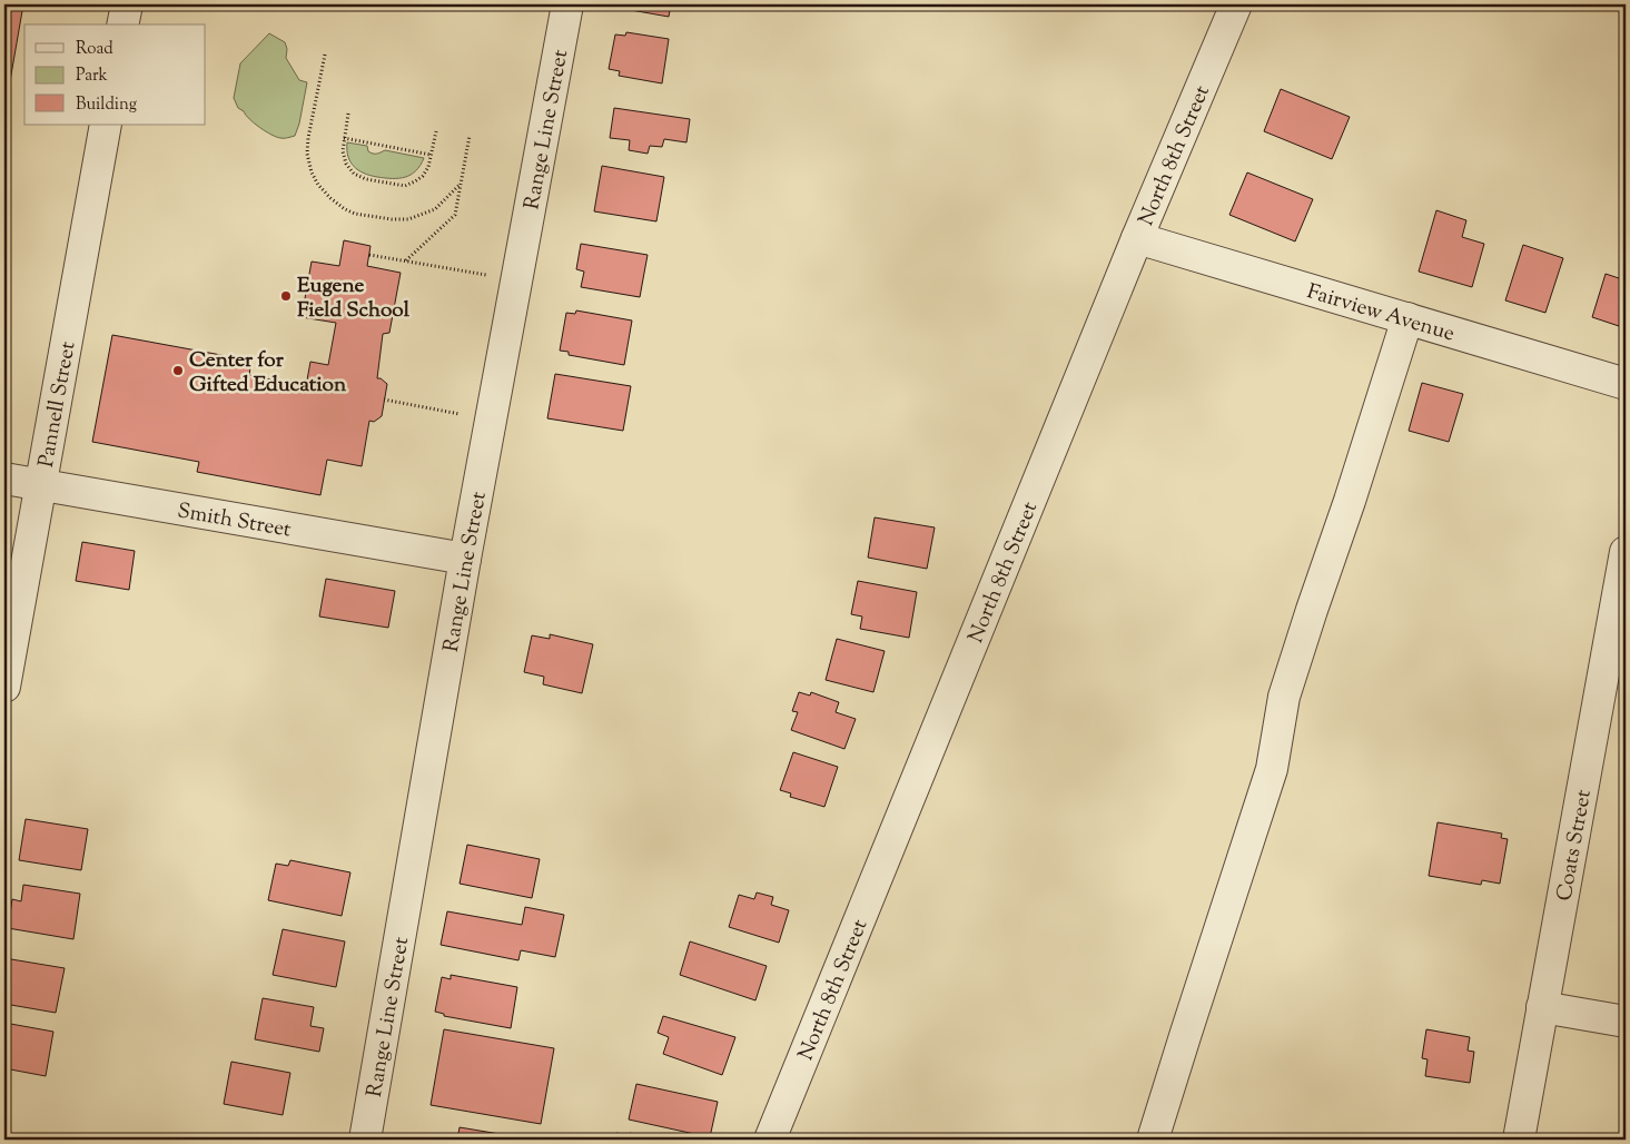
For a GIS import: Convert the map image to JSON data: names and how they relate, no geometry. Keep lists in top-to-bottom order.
{
  "streets": {
    "street": [
      "Range Line Street",
      "North 8th Street",
      "Fairview Avenue",
      "Pannell Street",
      "Smith Street",
      "Coats Street"
    ]
  },
  "crossings": [
    ["Range Line Street", "Smith Street"],
    ["North 8th Street", "Fairview Avenue"],
    ["Pannell Street", "Smith Street"]
  ],
  "places": ["Eugene Field School", "Center for Gifted Education"],
  "legend": ["Road", "Park", "Building"]
}
